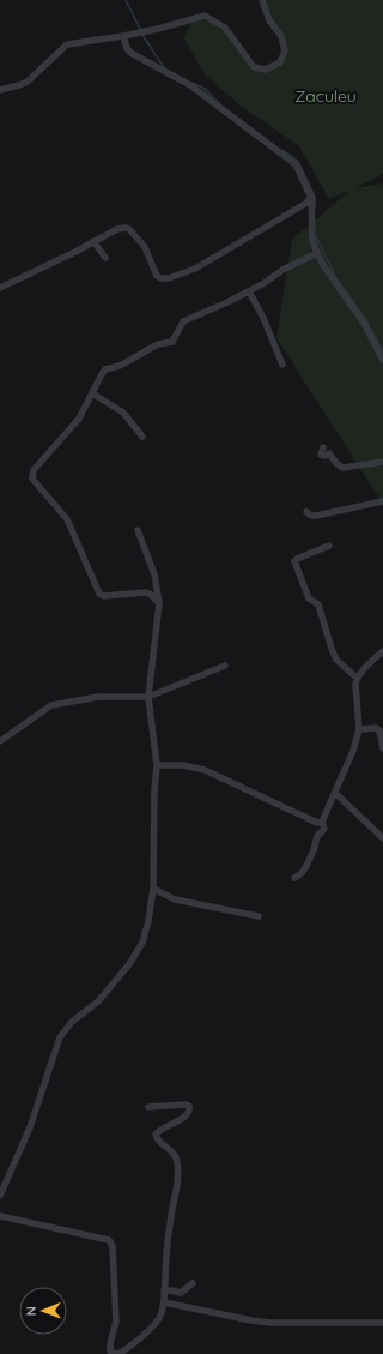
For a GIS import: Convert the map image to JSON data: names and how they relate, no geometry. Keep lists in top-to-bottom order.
{
  "parks": ["Zaculeu"],
  "north": "left"
}
